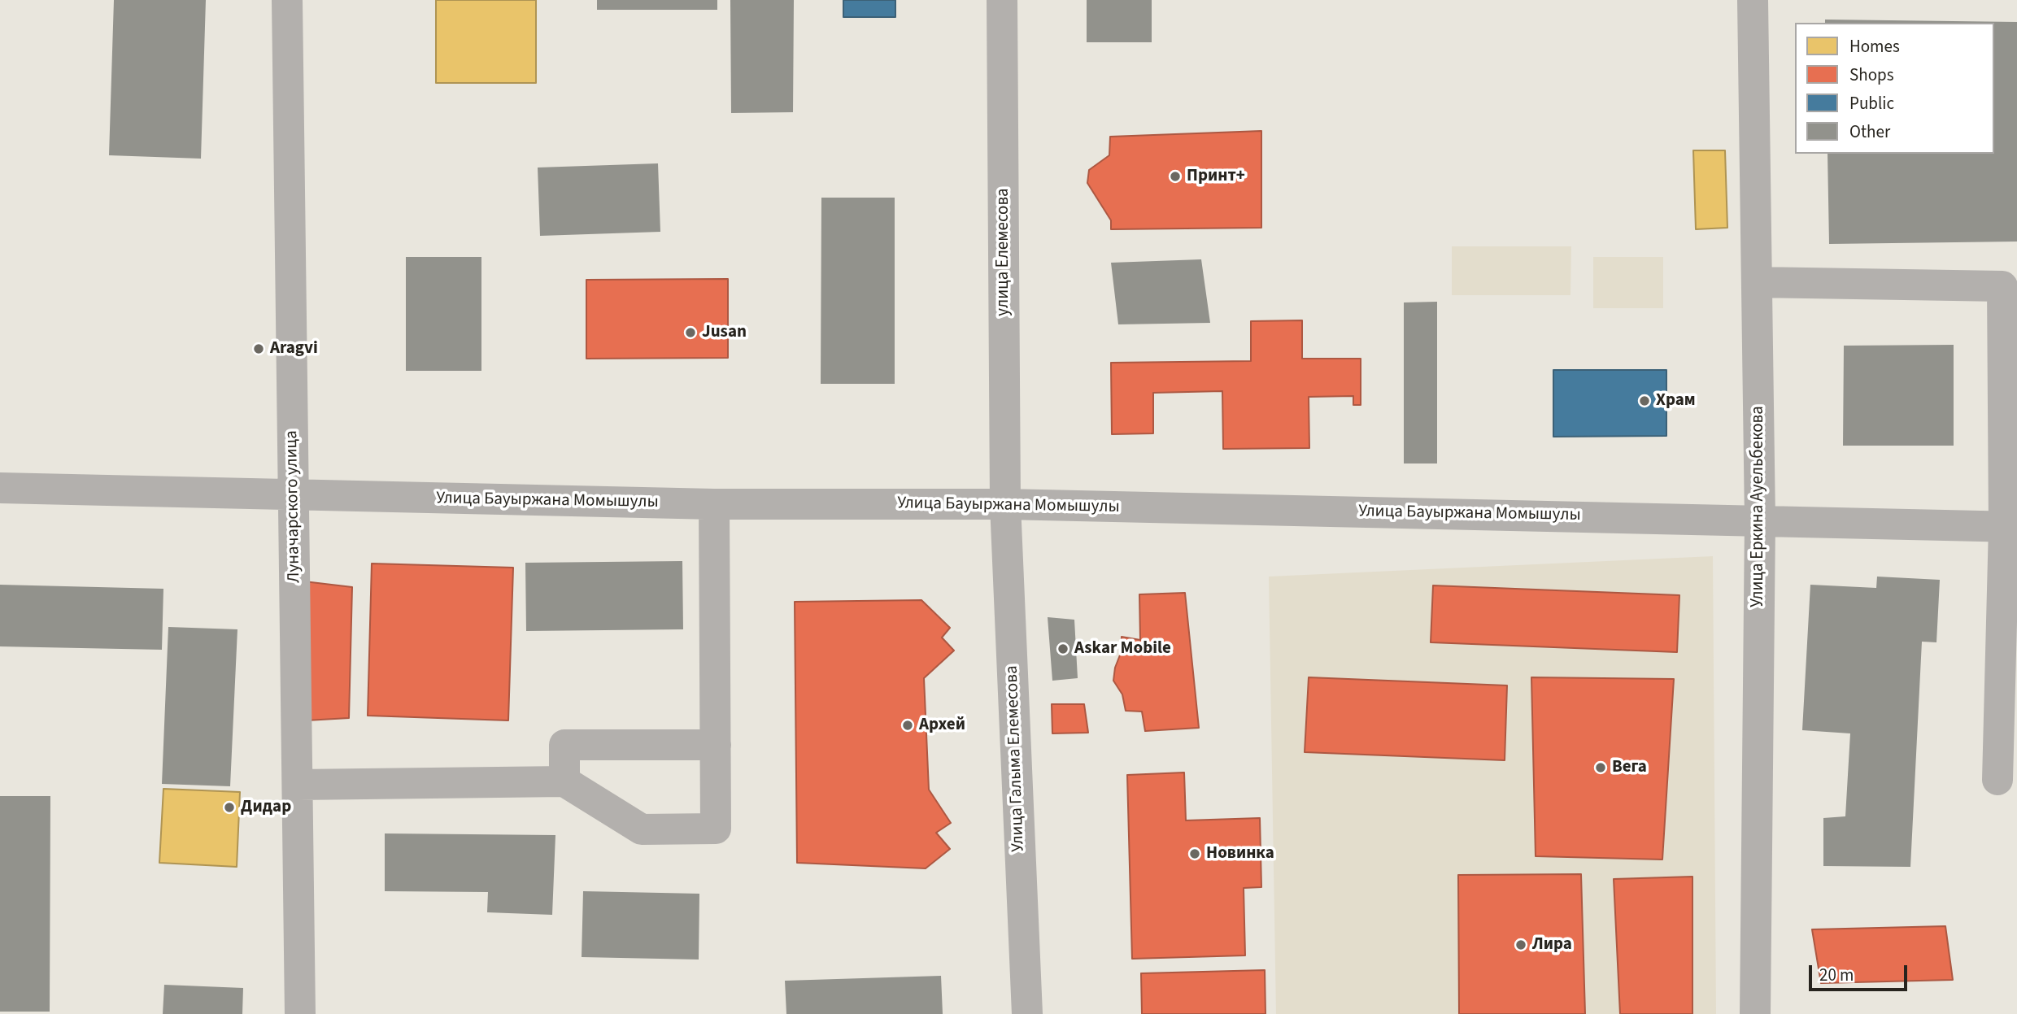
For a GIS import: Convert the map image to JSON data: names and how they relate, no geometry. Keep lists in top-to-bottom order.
{
  "streets": {
    "street": [
      "улица Елемесова",
      "Улица Бауыржана Момышулы",
      "Луначарского улица",
      "Улица Еркина Ауельбекова",
      "Улица Галыма Елемесова"
    ]
  },
  "crossings": [
    ["улица Елемесова", "Улица Бауыржана Момышулы"],
    ["улица Елемесова", "Улица Галыма Елемесова"],
    ["Улица Бауыржана Момышулы", "Луначарского улица"],
    ["Улица Бауыржана Момышулы", "Улица Еркина Ауельбекова"],
    ["Улица Бауыржана Момышулы", "Улица Галыма Елемесова"]
  ],
  "places": [
    "Принт+",
    "Jusan",
    "Aragvi",
    "Храм",
    "Askar Mobile",
    "Архей",
    "Вега",
    "Дидар",
    "Новинка",
    "Лира"
  ],
  "legend": [
    "Homes",
    "Shops",
    "Public",
    "Other"
  ],
  "scale_bar": "20 m"
}
